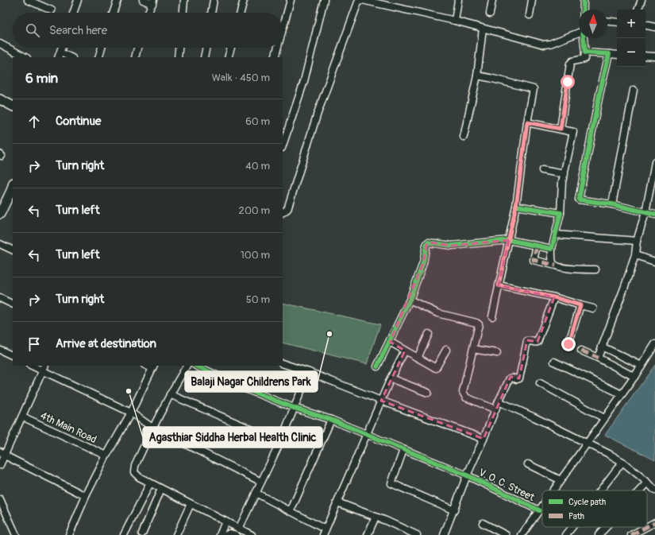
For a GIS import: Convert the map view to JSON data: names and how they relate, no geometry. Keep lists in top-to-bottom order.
{
  "streets": {
    "street": ["4th Main Road", "V. O. C. Street"]
  },
  "places": ["Balaji Nagar Childrens Park", "Agasthiar Siddha Herbal Health Clinic"],
  "legend": ["Cycle path", "Path"],
  "north": "top",
  "page": {
    "map_buttons": ["+", "−"],
    "search": "Search here",
    "heading": ["6 min", "Walk · 450 m"],
    "list": [
      ["Continue", "60 m"],
      ["Turn right", "40 m"],
      ["Turn left", "200 m"],
      ["Turn left", "100 m"],
      ["Turn right", "50 m"],
      "Arrive at destination"
    ]
  }
}
